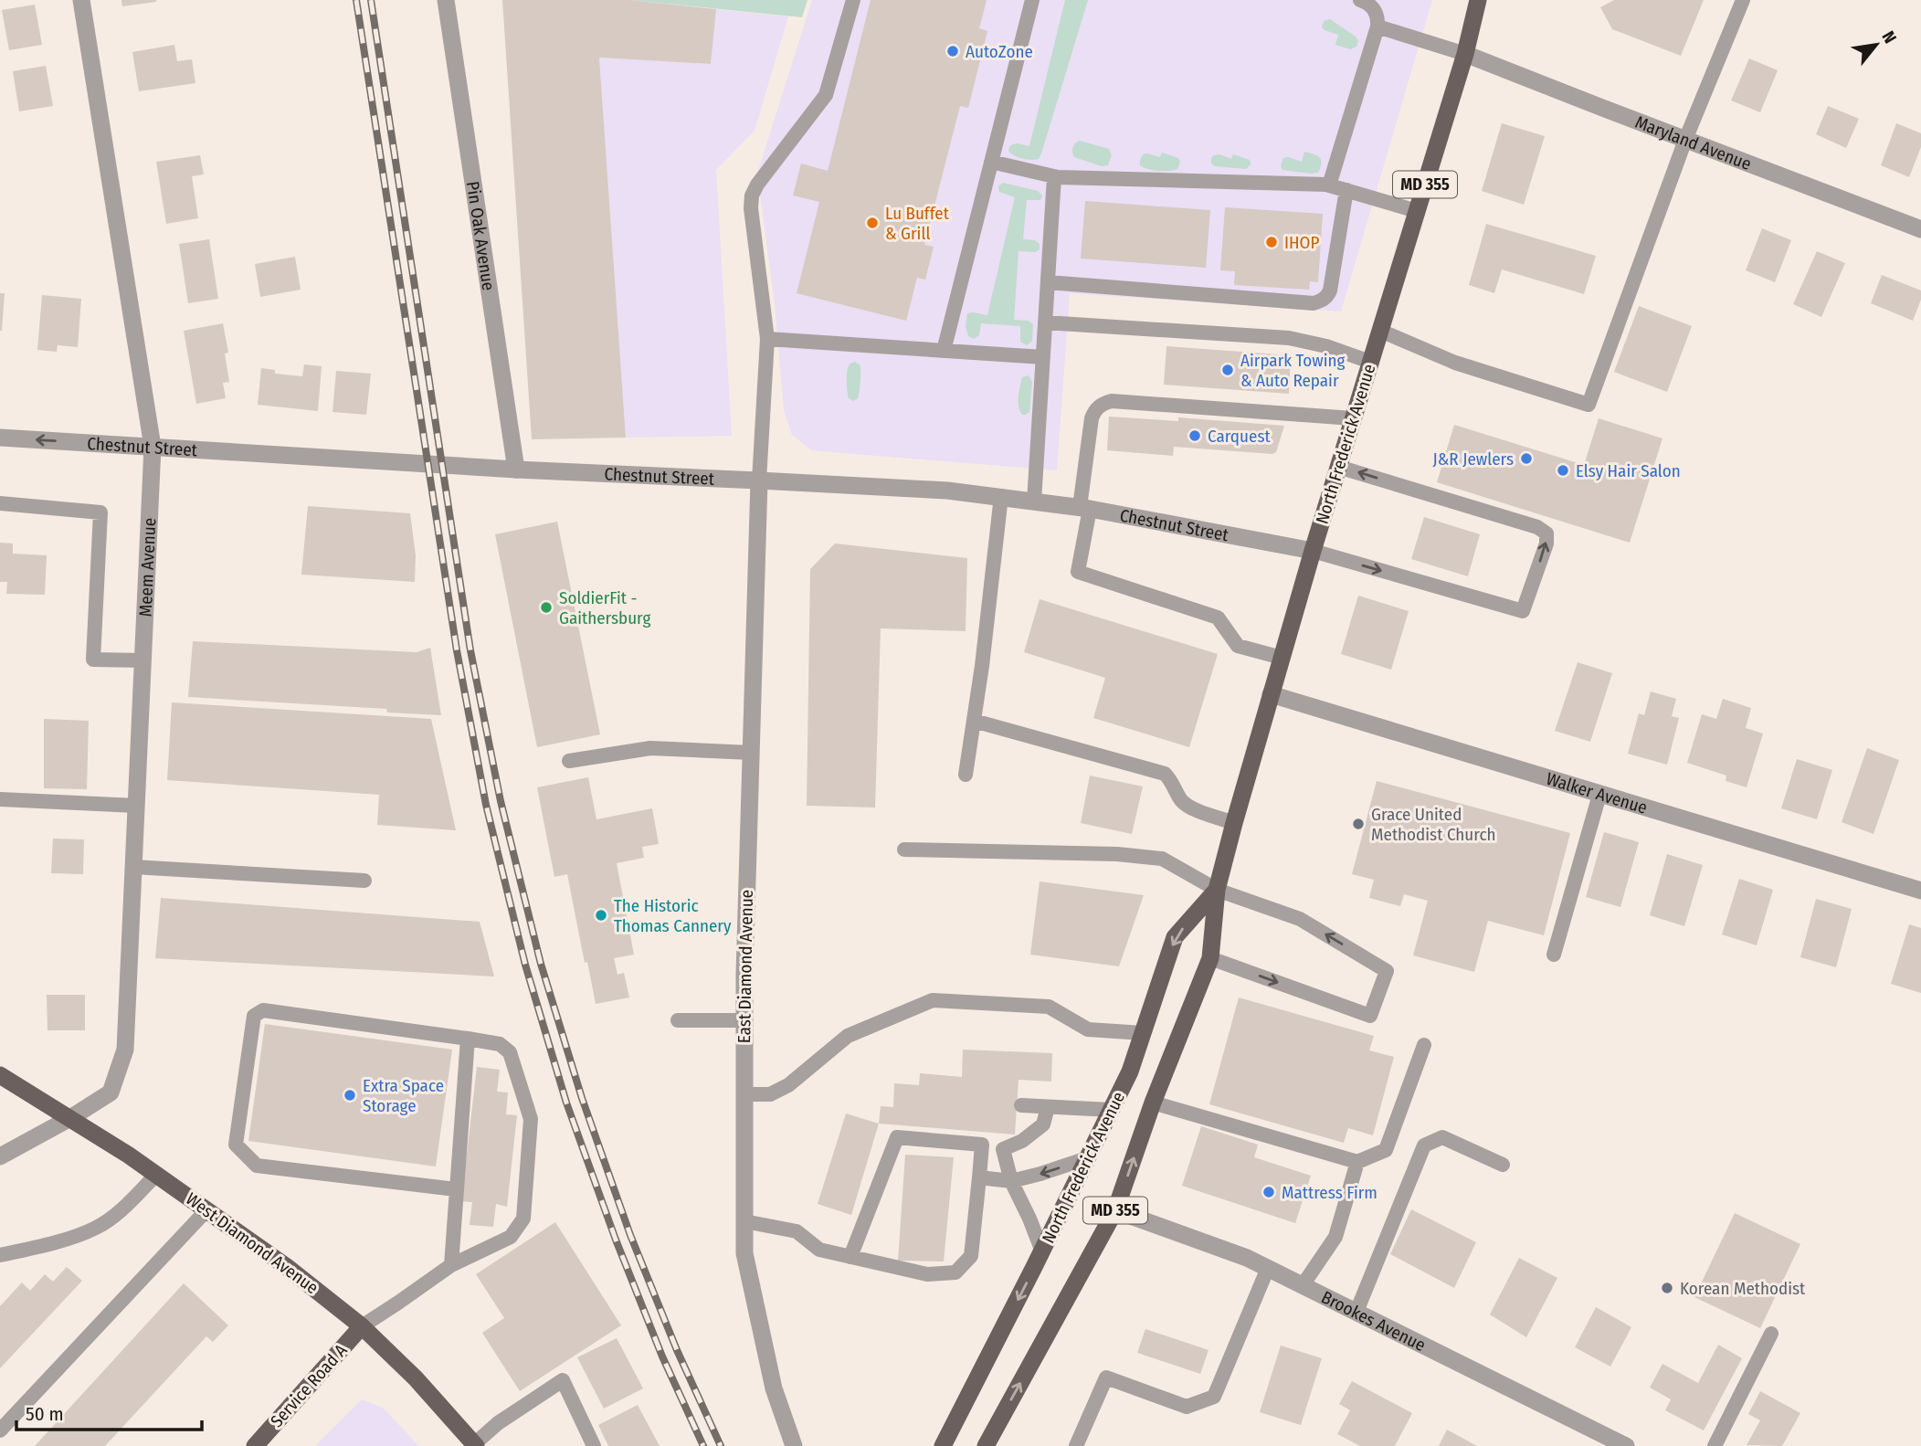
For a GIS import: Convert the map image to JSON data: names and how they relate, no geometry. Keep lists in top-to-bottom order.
{
  "streets": {
    "main road": [
      "MD 355",
      "North Frederick Avenue",
      "West Diamond Avenue",
      "Service Road A"
    ],
    "street": [
      "Maryland Avenue",
      "Pin Oak Avenue",
      "Chestnut Street",
      "Meem Avenue",
      "Walker Avenue",
      "East Diamond Avenue",
      "Brookes Avenue"
    ]
  },
  "crossings": [
    ["Maryland Avenue", "North Frederick Avenue"],
    ["Pin Oak Avenue", "Chestnut Street"],
    ["North Frederick Avenue", "Chestnut Street"],
    ["North Frederick Avenue", "Walker Avenue"],
    ["North Frederick Avenue", "Brookes Avenue"],
    ["Chestnut Street", "Meem Avenue"],
    ["Chestnut Street", "East Diamond Avenue"],
    ["Meem Avenue", "West Diamond Avenue"],
    ["West Diamond Avenue", "Service Road A"]
  ],
  "places": [
    "AutoZone",
    "Lu Buffet & Grill",
    "IHOP",
    "Airpark Towing & Auto Repair",
    "Carquest",
    "J&R Jewlers",
    "Elsy Hair Salon",
    "SoldierFit - Gaithersburg",
    "Grace United Methodist Church",
    "The Historic Thomas Cannery",
    "Extra Space Storage",
    "Mattress Firm",
    "Korean Methodist"
  ],
  "scale_bar": "50 m",
  "north": "top right"
}
